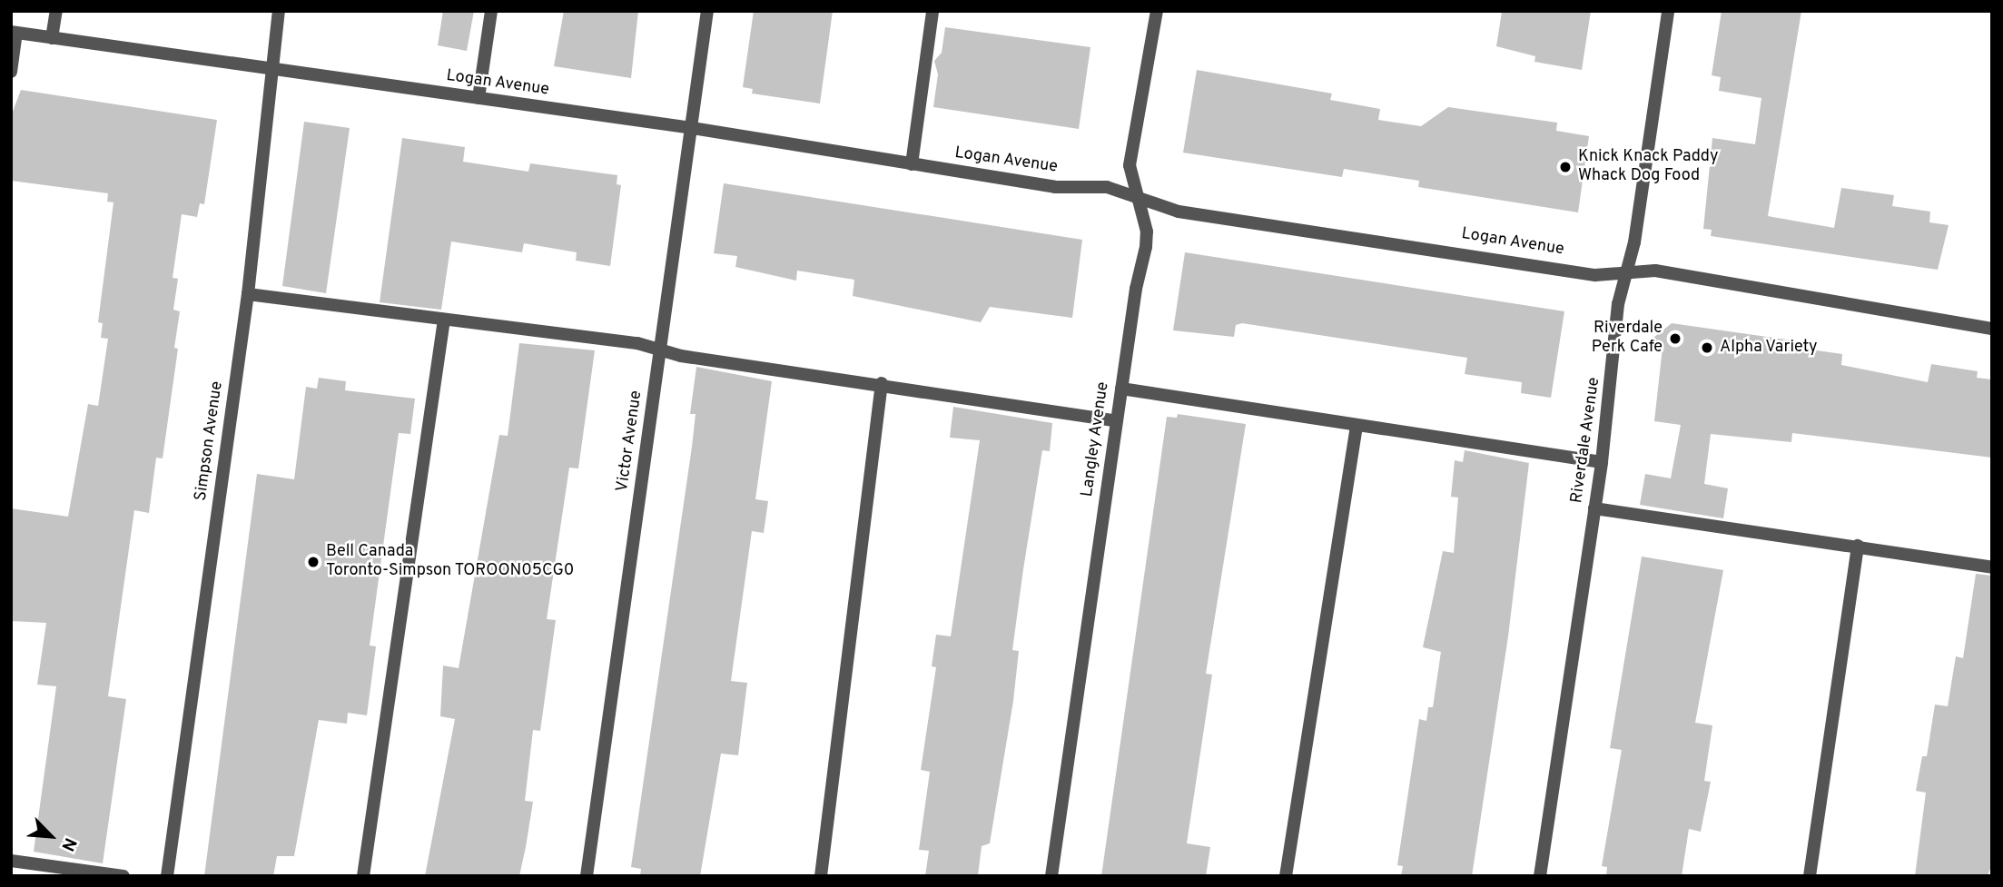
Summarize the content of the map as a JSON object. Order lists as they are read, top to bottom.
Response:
{
  "streets": {
    "street": [
      "Logan Avenue",
      "Langley Avenue",
      "Riverdale Avenue",
      "Simpson Avenue",
      "Victor Avenue"
    ]
  },
  "crossings": [
    ["Logan Avenue", "Langley Avenue"],
    ["Logan Avenue", "Riverdale Avenue"],
    ["Logan Avenue", "Simpson Avenue"],
    ["Logan Avenue", "Victor Avenue"]
  ],
  "places": [
    "Knick Knack Paddy Whack Dog Food",
    "Riverdale Perk Cafe",
    "Alpha Variety",
    "Bell Canada Toronto-Simpson TOROON05CG0"
  ],
  "north": "bottom right"
}
